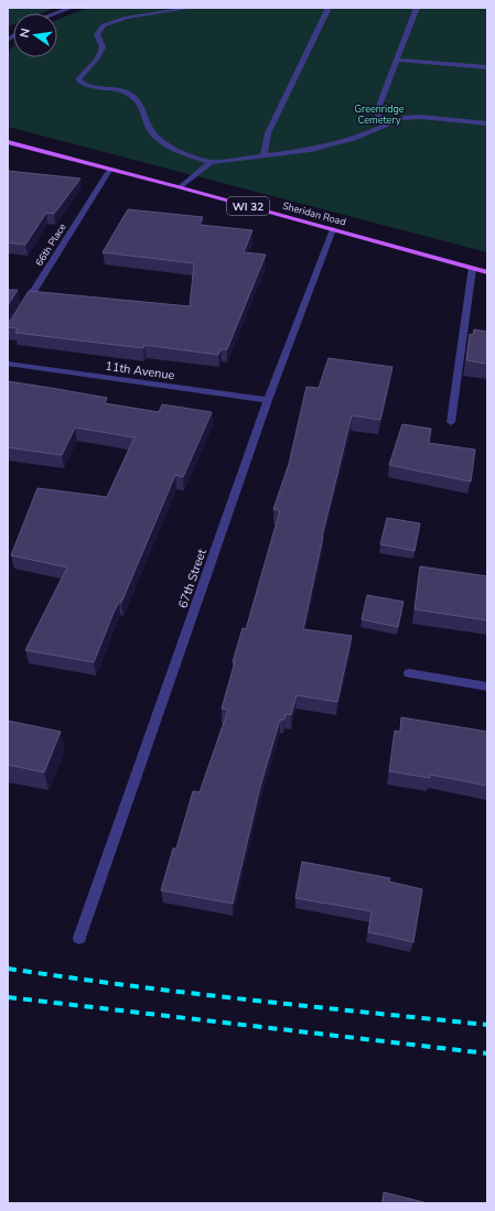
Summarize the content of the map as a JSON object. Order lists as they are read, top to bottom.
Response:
{
  "streets": {
    "main road": ["WI 32", "Sheridan Road"],
    "street": ["66th Place", "11th Avenue", "67th Street"]
  },
  "crossings": [
    ["Sheridan Road", "66th Place"],
    ["Sheridan Road", "67th Street"],
    ["11th Avenue", "67th Street"]
  ],
  "parks": ["Greenridge Cemetery"],
  "north": "left"
}
